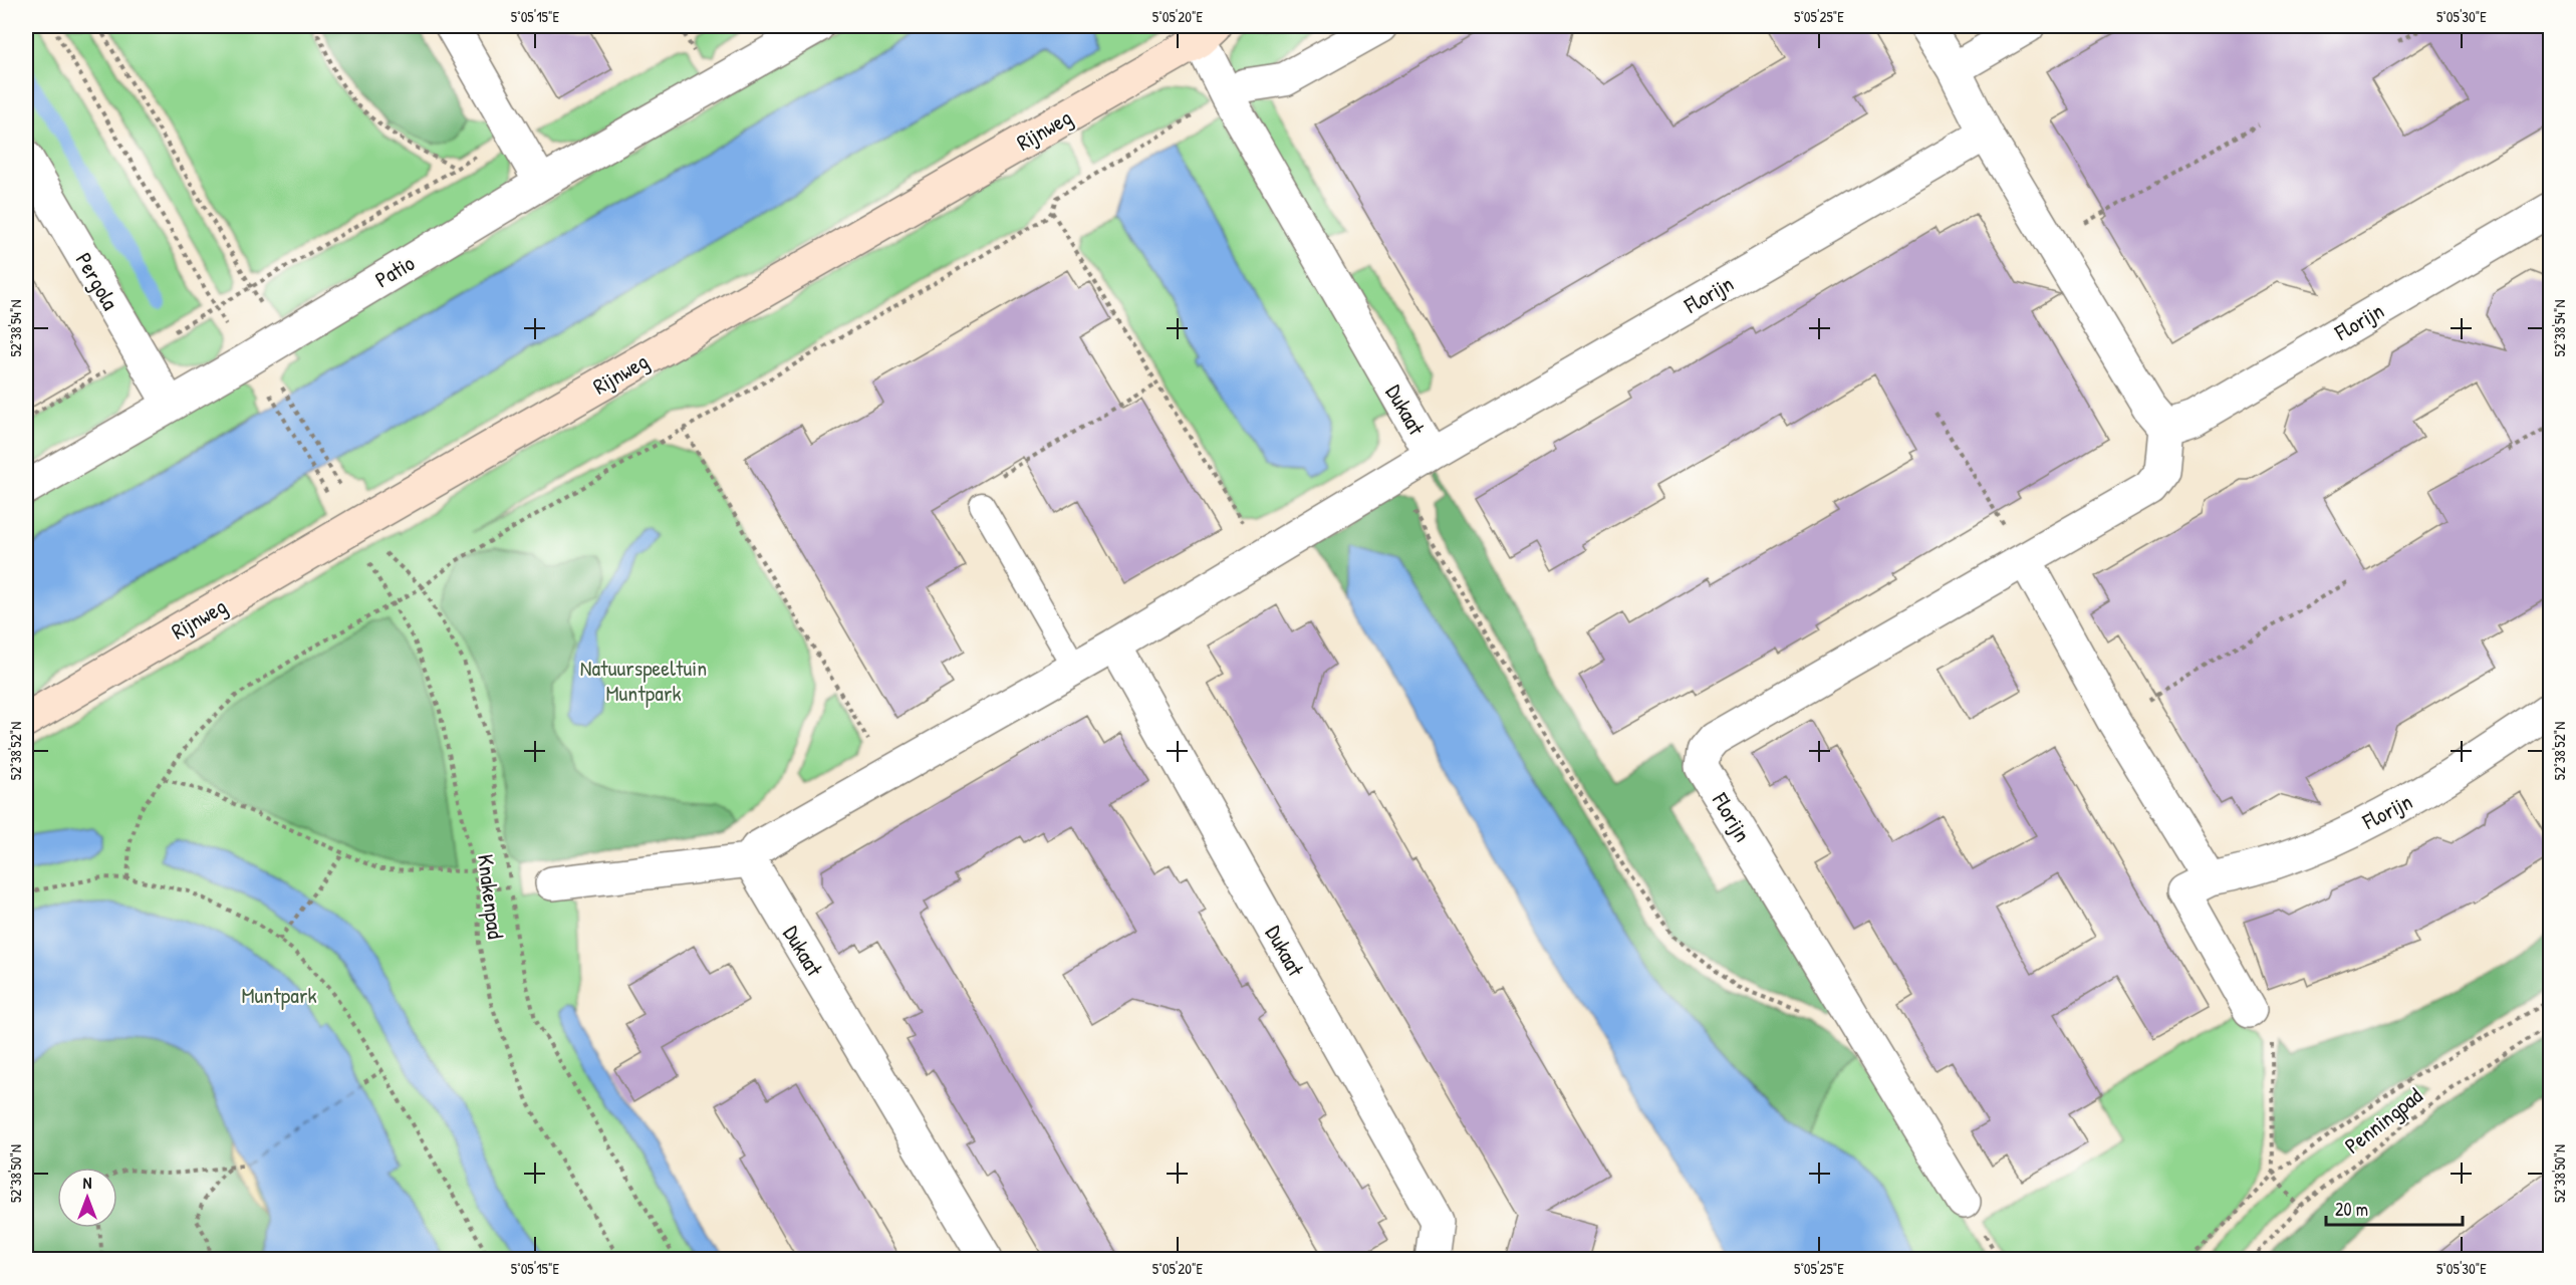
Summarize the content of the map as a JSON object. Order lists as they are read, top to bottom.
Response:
{
  "streets": {
    "street": [
      "Rijnweg",
      "Patio",
      "Pergola",
      "Florijn",
      "Dukaat"
    ],
    "path": ["Knakenpad", "Penningpad"]
  },
  "crossings": [
    ["Rijnweg", "Dukaat"],
    ["Rijnweg", "Knakenpad"],
    ["Florijn", "Dukaat"]
  ],
  "parks": ["Natuurspeeltuin Muntpark", "Muntpark"],
  "scale_bar": "20 m",
  "north": "top",
  "coordinates": [
    "5°05'15\"E",
    "5°05'20\"E",
    "5°05'25\"E",
    "5°05'30\"E",
    "52°38'54\"N",
    "52°38'52\"N",
    "52°38'50\"N"
  ]
}
